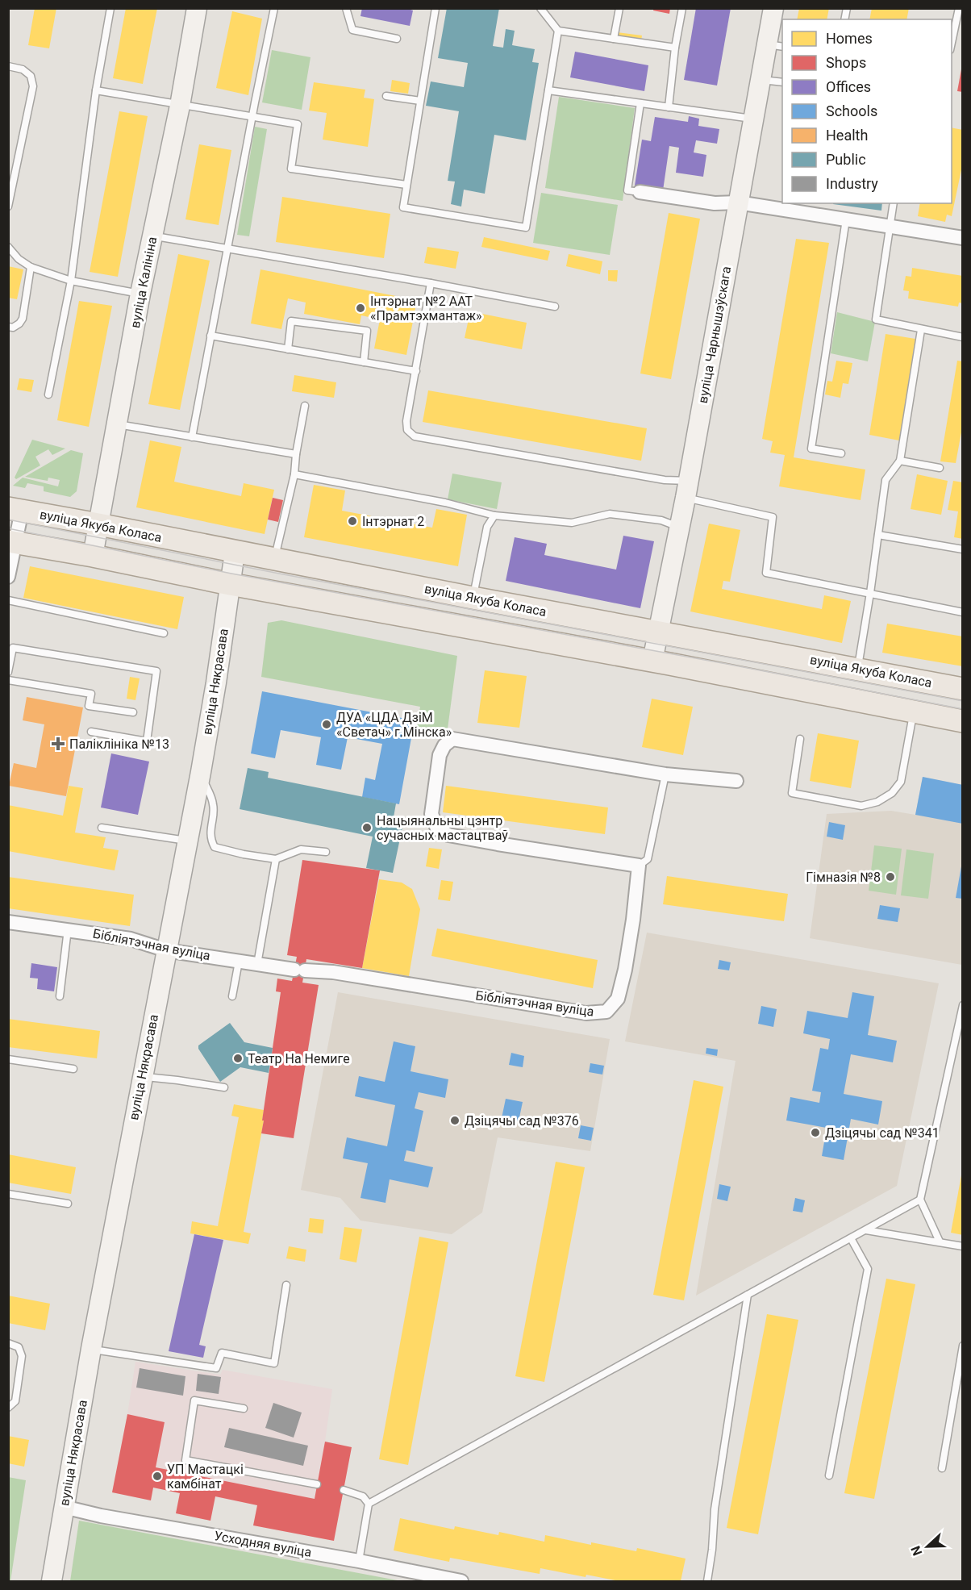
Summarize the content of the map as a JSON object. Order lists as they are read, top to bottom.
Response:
{
  "streets": {
    "main road": [
      "вуліца Калініна",
      "вуліца Чарнышэўскага",
      "вуліца Якуба Коласа",
      "вуліца Някрасава"
    ],
    "street": ["Бібліятэчная вуліца", "Усходняя вуліца"]
  },
  "crossings": [
    ["вуліца Калініна", "вуліца Якуба Коласа"],
    ["вуліца Чарнышэўскага", "вуліца Якуба Коласа"],
    ["вуліца Якуба Коласа", "вуліца Някрасава"],
    ["вуліца Някрасава", "Бібліятэчная вуліца"],
    ["вуліца Някрасава", "Усходняя вуліца"]
  ],
  "places": {
    "other": [
      "Інтэрнат №2 ААТ «Прамтэхмантаж»",
      "Інтэрнат 2",
      "ДУА «ЦДА ДзіМ «Светач» г.Мінска»",
      "Нацыянальны цэнтр сучасных мастацтваў",
      "Гімназія №8",
      "Театр На Немиге",
      "Дзіцячы сад №376",
      "Дзіцячы сад №341",
      "УП Мастацкі камбінат"
    ],
    "health": ["Паліклініка №13"]
  },
  "legend": [
    "Homes",
    "Shops",
    "Offices",
    "Schools",
    "Health",
    "Public",
    "Industry"
  ],
  "north": "left"
}
